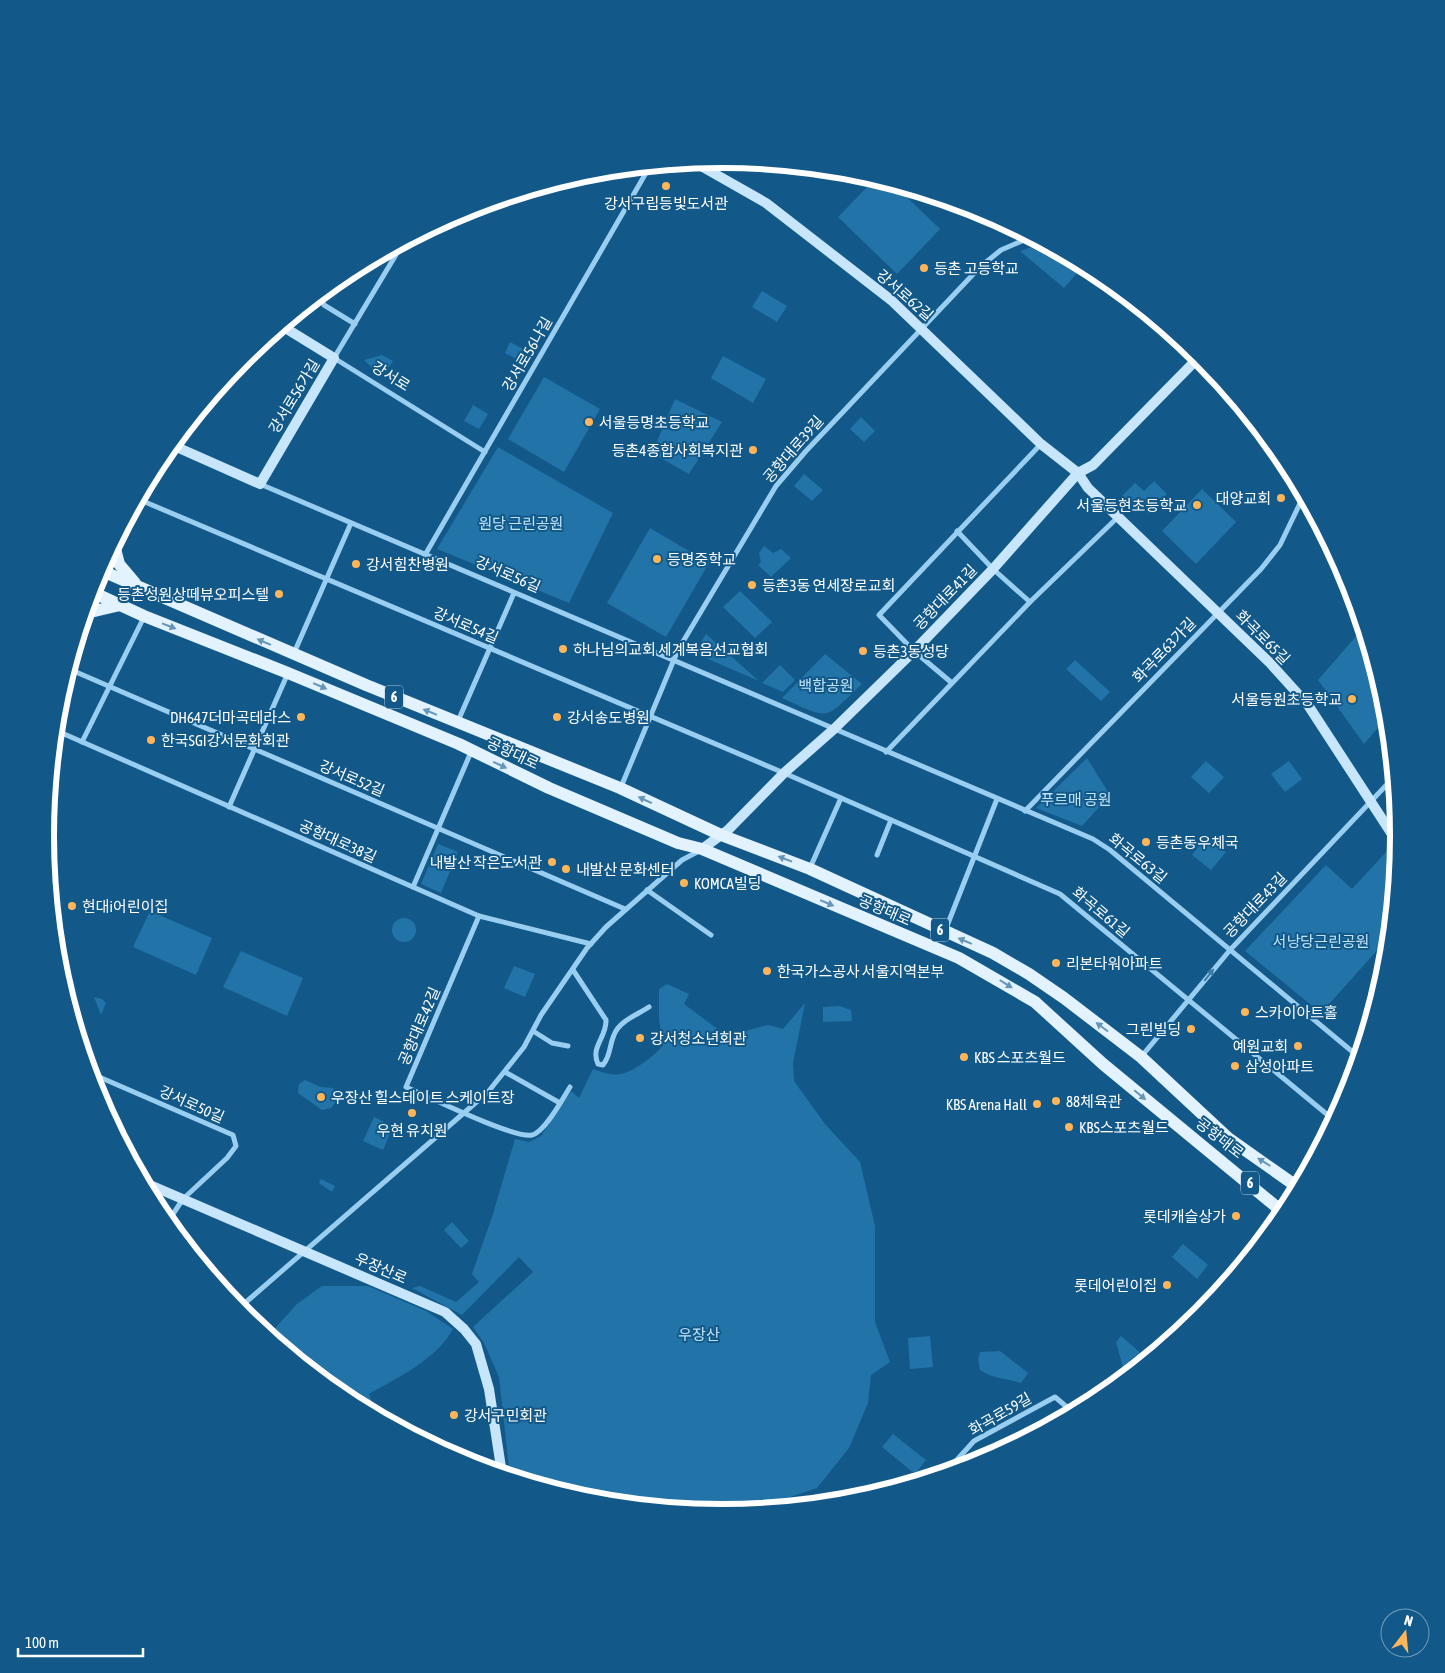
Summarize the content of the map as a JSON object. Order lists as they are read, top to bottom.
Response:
{
  "streets": {
    "main road": ["6", "공항대로"],
    "street": [
      "강서로62길",
      "강서로56나길",
      "강서로",
      "강서로56가길",
      "공항대로39길",
      "강서로56길",
      "공항대로41길",
      "강서로54길",
      "화곡로65길",
      "화곡로63가길",
      "강서로52길",
      "공항대로38길",
      "화곡로63길",
      "공항대로43길",
      "화곡로61길",
      "공항대로42길",
      "강서로50길",
      "우장산로",
      "화곡로59길"
    ]
  },
  "crossings": [
    ["강서로62길", "공항대로39길"],
    ["강서로62길", "공항대로41길"],
    ["강서로62길", "화곡로65길"],
    ["강서로56나길", "강서로"],
    ["강서로56나길", "강서로56길"],
    ["강서로", "강서로56가길"],
    ["강서로56가길", "강서로56길"],
    ["공항대로39길", "강서로56길"],
    ["공항대로39길", "강서로54길"],
    ["공항대로39길", "공항대로"],
    ["강서로56길", "공항대로41길"],
    ["강서로56길", "화곡로63길"],
    ["공항대로41길", "강서로54길"],
    ["공항대로41길", "화곡로65길"],
    ["공항대로41길", "공항대로"],
    ["공항대로41길", "화곡로63길"],
    ["공항대로41길", "화곡로61길"],
    ["강서로54길", "화곡로61길"],
    ["화곡로65길", "화곡로63가길"],
    ["화곡로65길", "공항대로43길"],
    ["화곡로63가길", "화곡로63길"],
    ["공항대로", "강서로52길"],
    ["공항대로", "공항대로38길"],
    ["공항대로", "공항대로43길"],
    ["공항대로38길", "공항대로42길"],
    ["화곡로63길", "공항대로43길"],
    ["공항대로43길", "화곡로61길"],
    ["강서로50길", "우장산로"]
  ],
  "parks": [
    "원당 근린공원",
    "백합공원",
    "푸르매 공원",
    "서낭당근린공원",
    "우장산"
  ],
  "places": [
    "강서구립등빛도서관",
    "등촌 고등학교",
    "서울등명초등학교",
    "등촌4종합사회복지관",
    "대양교회",
    "서울등현초등학교",
    "등명중학교",
    "강서힘찬병원",
    "등촌3동 연세장로교회",
    "등촌성원상떼뷰오피스텔",
    "하나님의교회 세계복음선교협회",
    "등촌3동성당",
    "서울등원초등학교",
    "DH647더마곡테라스",
    "강서송도병원",
    "한국SGI강서문화회관",
    "등촌동우체국",
    "내발산 작은도서관",
    "내발산 문화센터",
    "KOMCA빌딩",
    "현대i어린이집",
    "리본타워아파트",
    "한국가스공사 서울지역본부",
    "스카이아트홀",
    "그린빌딩",
    "강서청소년회관",
    "예원교회",
    "KBS 스포츠월드",
    "삼성아파트",
    "우장산 힐스테이트 스케이트장",
    "88체육관",
    "KBS Arena Hall",
    "우현 유치원",
    "KBS스포츠월드",
    "롯데캐슬상가",
    "롯데어린이집",
    "강서구민회관"
  ],
  "scale_bar": "100 m",
  "north": "top"
}
